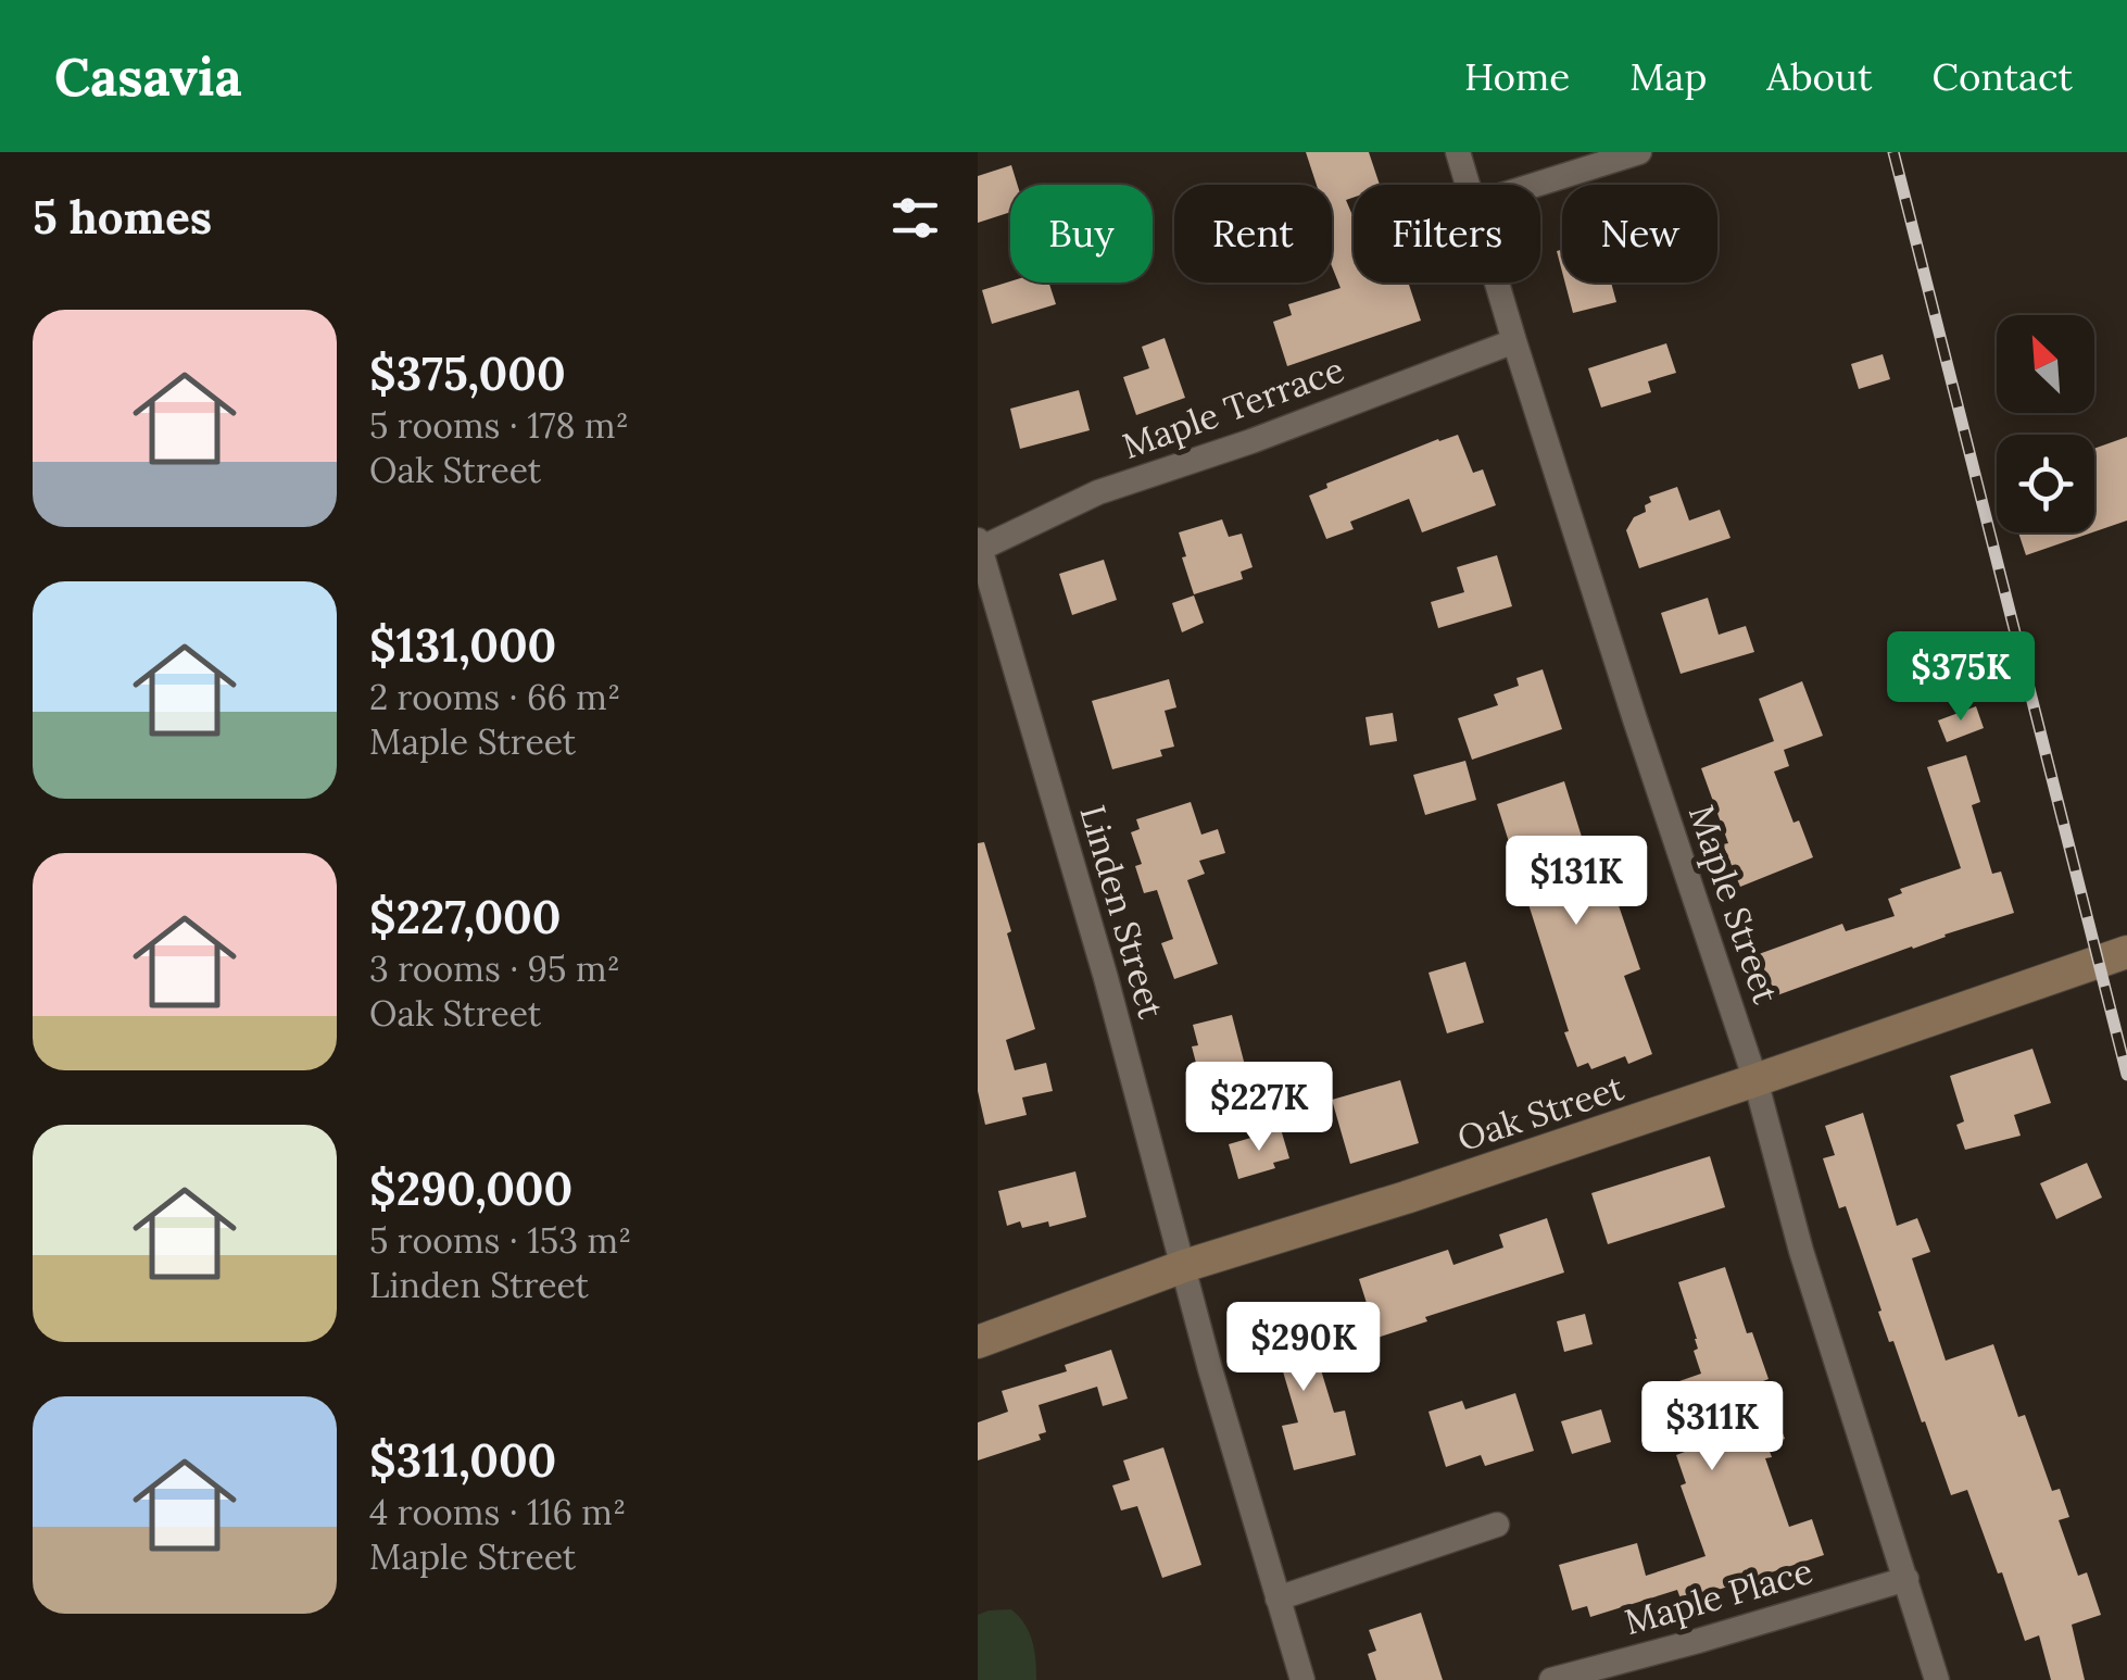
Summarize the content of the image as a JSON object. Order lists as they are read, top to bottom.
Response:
{
  "streets": {
    "street": [
      "Maple Terrace",
      "Maple Street",
      "Linden Street",
      "Oak Street",
      "Maple Place"
    ]
  },
  "crossings": [
    ["Maple Terrace", "Maple Street"],
    ["Maple Terrace", "Linden Street"],
    ["Maple Street", "Oak Street"],
    ["Maple Street", "Maple Place"],
    ["Linden Street", "Oak Street"]
  ],
  "north": "top left",
  "page": {
    "header": "Casavia",
    "nav": [
      "Home",
      "Map",
      "About",
      "Contact"
    ],
    "heading": "5 homes",
    "chip": [
      "Buy",
      "Rent",
      "Filters",
      "New"
    ],
    "list": [
      {
        "name": "$375,000",
        "note": "5 rooms · 178 m² · Oak Street"
      },
      {
        "name": "$131,000",
        "note": "2 rooms · 66 m² · Maple Street"
      },
      {
        "name": "$227,000",
        "note": "3 rooms · 95 m² · Oak Street"
      },
      {
        "name": "$290,000",
        "note": "5 rooms · 153 m² · Linden Street"
      },
      {
        "name": "$311,000",
        "note": "4 rooms · 116 m² · Maple Street"
      }
    ],
    "price": [
      "$375K",
      "$131K",
      "$227K",
      "$290K",
      "$311K"
    ]
  }
}
